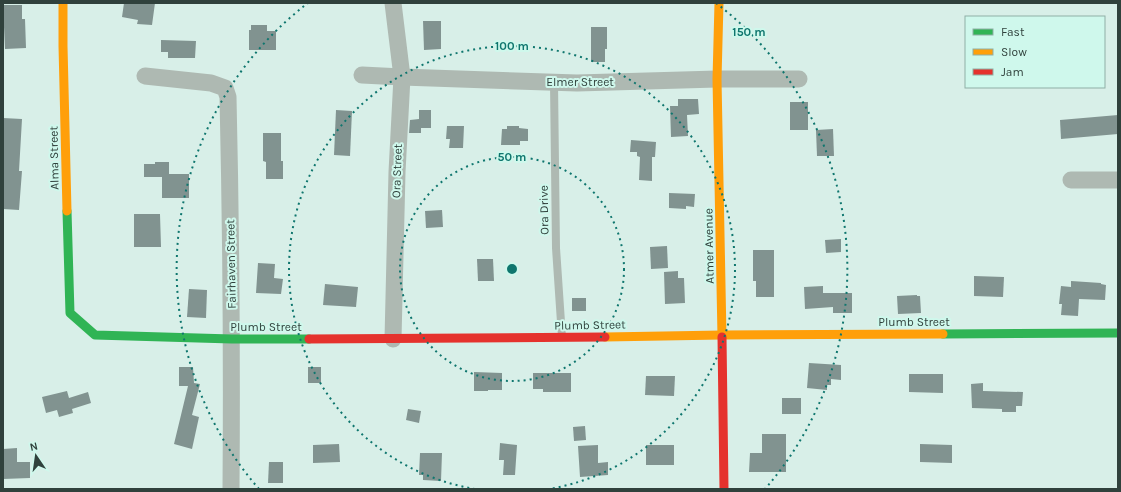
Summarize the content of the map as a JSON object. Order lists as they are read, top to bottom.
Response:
{
  "streets": {
    "street": [
      "Elmer Street",
      "Alma Street",
      "Ora Street",
      "Atmer Avenue",
      "Fairhaven Street",
      "Plumb Street"
    ],
    "lane": ["Ora Drive"]
  },
  "crossings": [
    ["Elmer Street", "Ora Street"],
    ["Elmer Street", "Ora Drive"],
    ["Elmer Street", "Atmer Avenue"],
    ["Alma Street", "Plumb Street"],
    ["Ora Street", "Plumb Street"],
    ["Ora Drive", "Plumb Street"],
    ["Atmer Avenue", "Plumb Street"],
    ["Fairhaven Street", "Plumb Street"]
  ],
  "legend": ["Fast", "Slow", "Jam"],
  "north": "top",
  "rings": ["150 m", "100 m", "50 m"]
}
